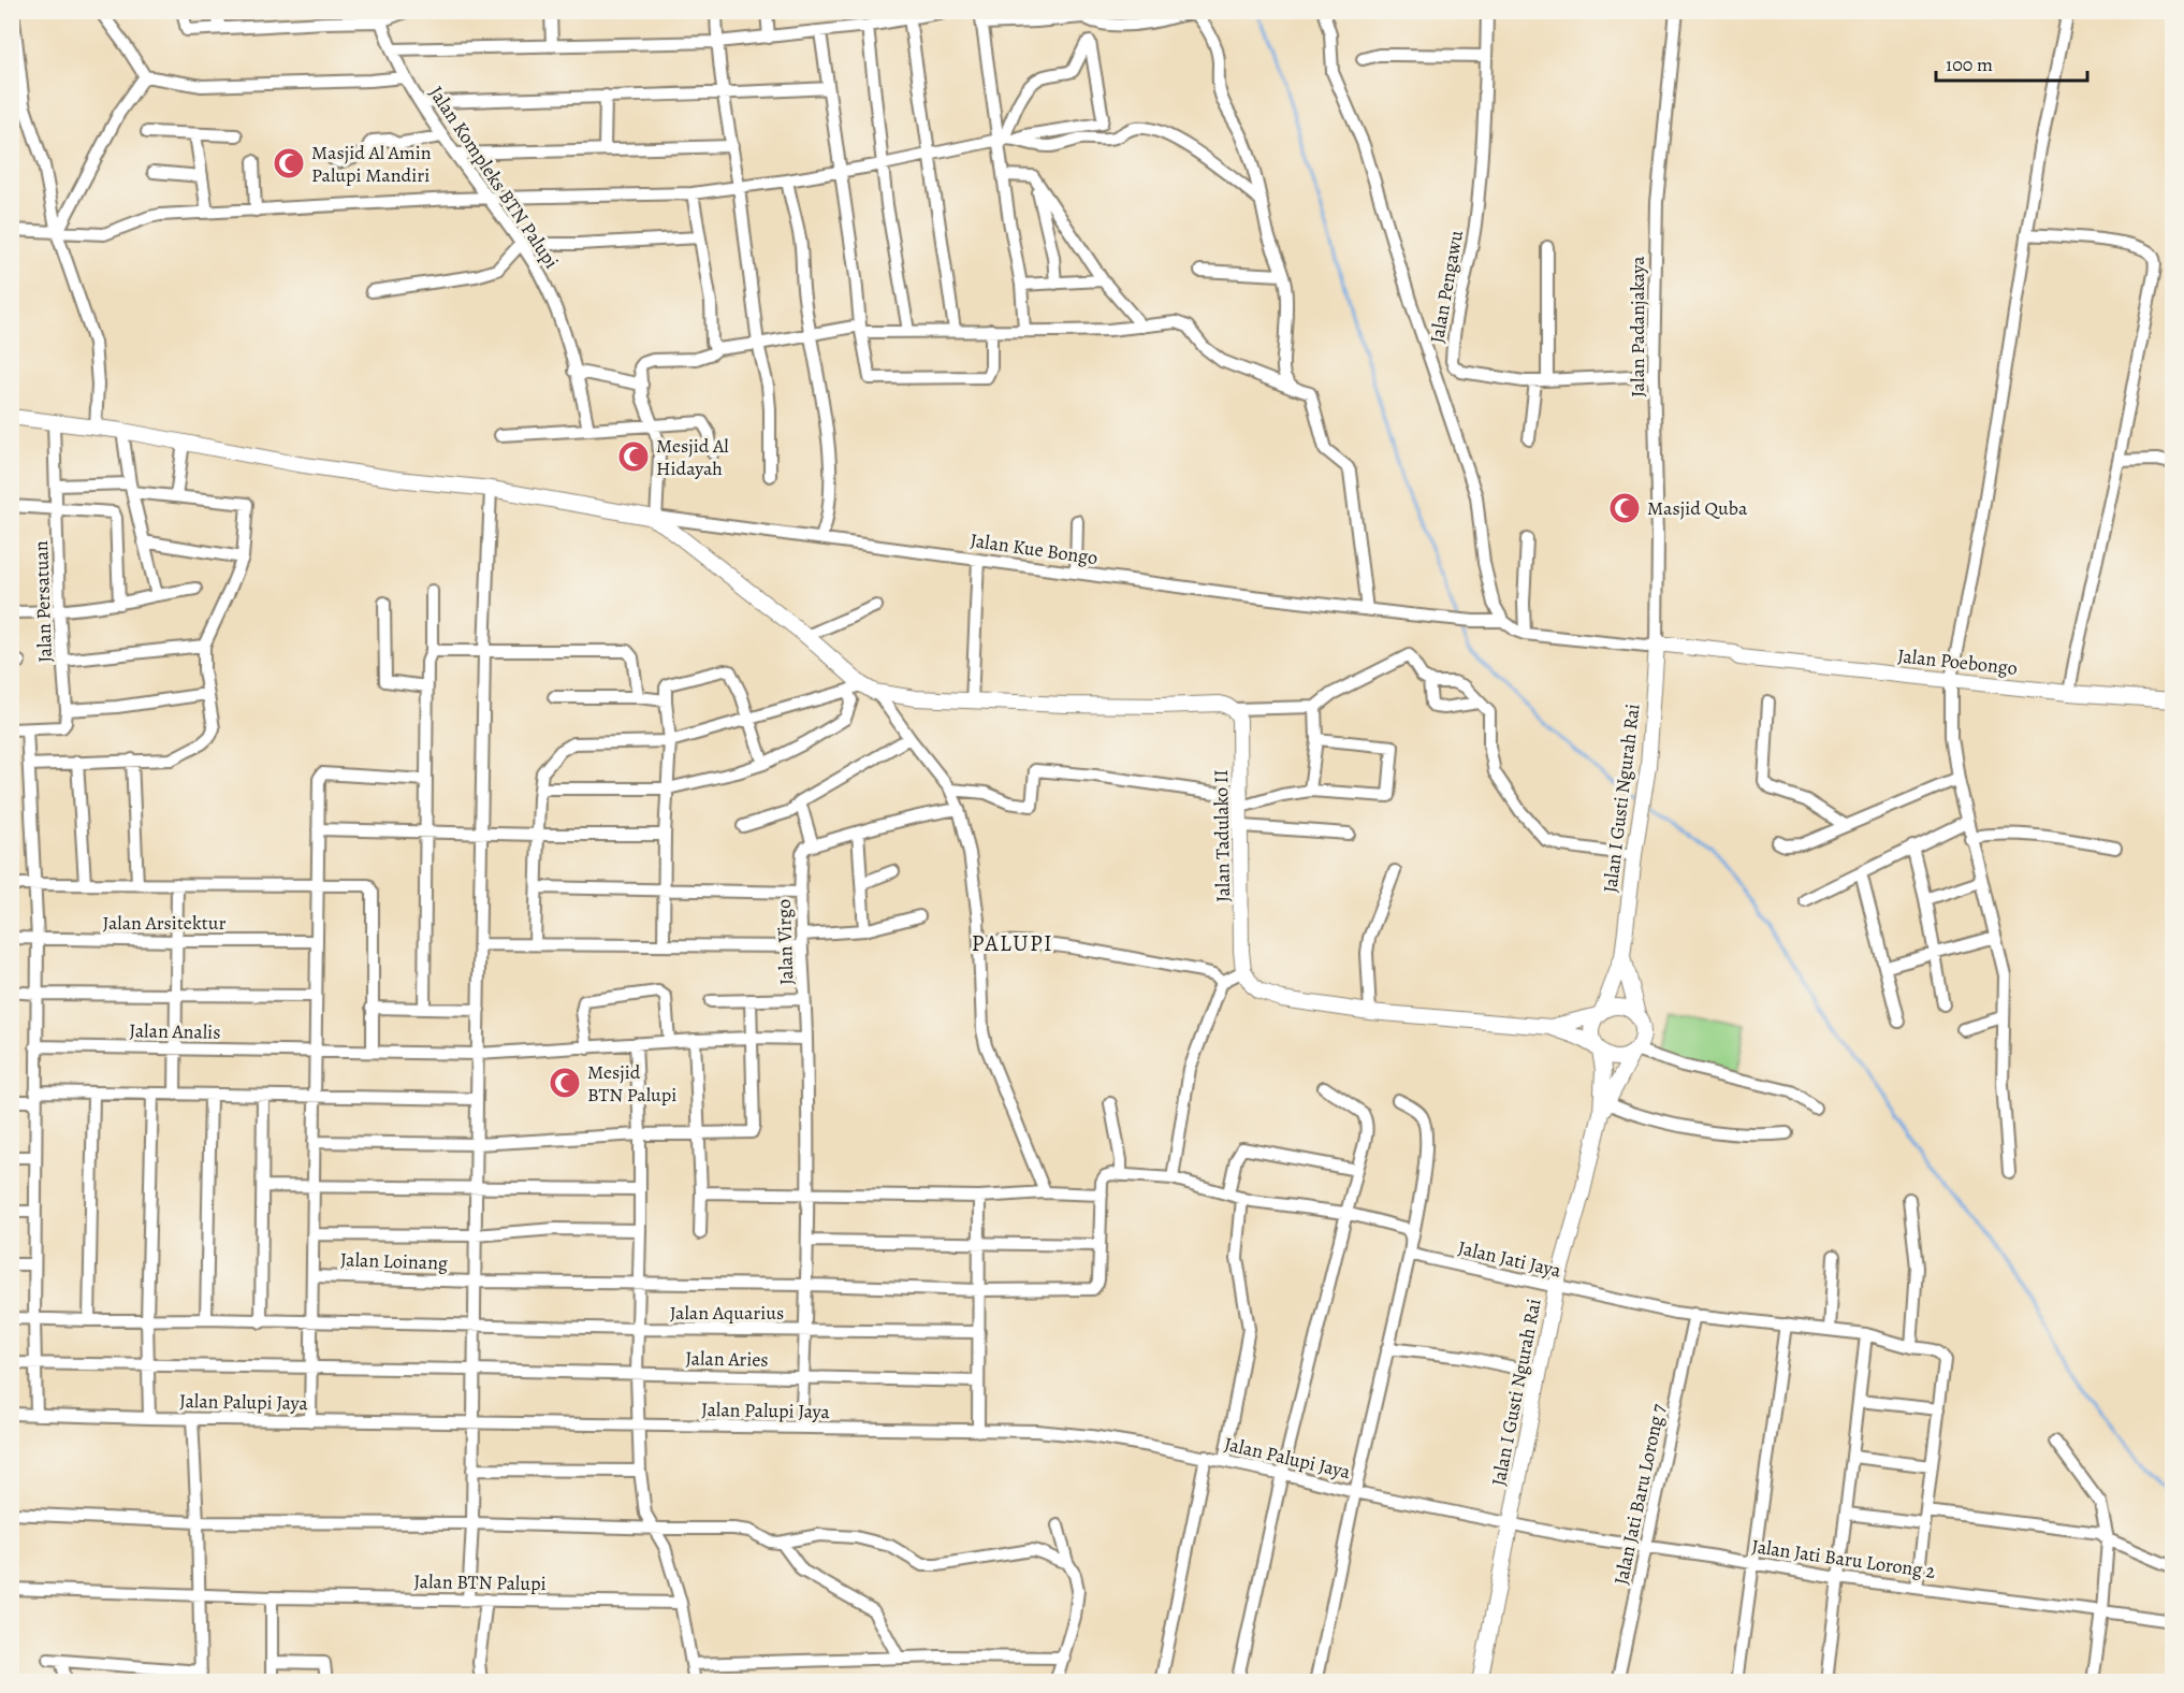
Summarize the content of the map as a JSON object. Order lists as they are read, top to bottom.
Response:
{
  "streets": {
    "main road": ["Jalan Poebongo", "Jalan I Gusti Ngurah Rai", "Jalan Tadulako II"],
    "street": [
      "Jalan Kompleks BTN Palupi",
      "Jalan Pengawu",
      "Jalan Padanjakaya",
      "Jalan Kue Bongo",
      "Jalan Persatuan",
      "Jalan Arsitektur",
      "Jalan Virgo",
      "Jalan Analis",
      "Jalan Jati Jaya",
      "Jalan Loinang",
      "Jalan Aquarius",
      "Jalan Aries",
      "Jalan Palupi Jaya",
      "Jalan Jati Baru Lorong 7",
      "Jalan Jati Baru Lorong 2",
      "Jalan BTN Palupi"
    ]
  },
  "crossings": [
    ["Jalan Pengawu", "Jalan Padanjakaya"],
    ["Jalan Padanjakaya", "Jalan Poebongo"],
    ["Jalan Padanjakaya", "Jalan I Gusti Ngurah Rai"],
    ["Jalan Poebongo", "Jalan I Gusti Ngurah Rai"],
    ["Jalan I Gusti Ngurah Rai", "Jalan Jati Jaya"],
    ["Jalan I Gusti Ngurah Rai", "Jalan Palupi Jaya"],
    ["Jalan I Gusti Ngurah Rai", "Jalan Jati Baru Lorong 2"],
    ["Jalan Virgo", "Jalan Aquarius"],
    ["Jalan Virgo", "Jalan Aries"],
    ["Jalan Virgo", "Jalan Palupi Jaya"],
    ["Jalan Jati Jaya", "Jalan Jati Baru Lorong 7"],
    ["Jalan Palupi Jaya", "Jalan Jati Baru Lorong 2"],
    ["Jalan Jati Baru Lorong 7", "Jalan Jati Baru Lorong 2"]
  ],
  "districts": ["PALUPI"],
  "places": {
    "mosque": [
      "Masjid Al Amin Palupi Mandiri",
      "Mesjid Al Hidayah",
      "Masjid Quba",
      "Mesjid BTN Palupi"
    ]
  },
  "scale_bar": "100 m"
}
